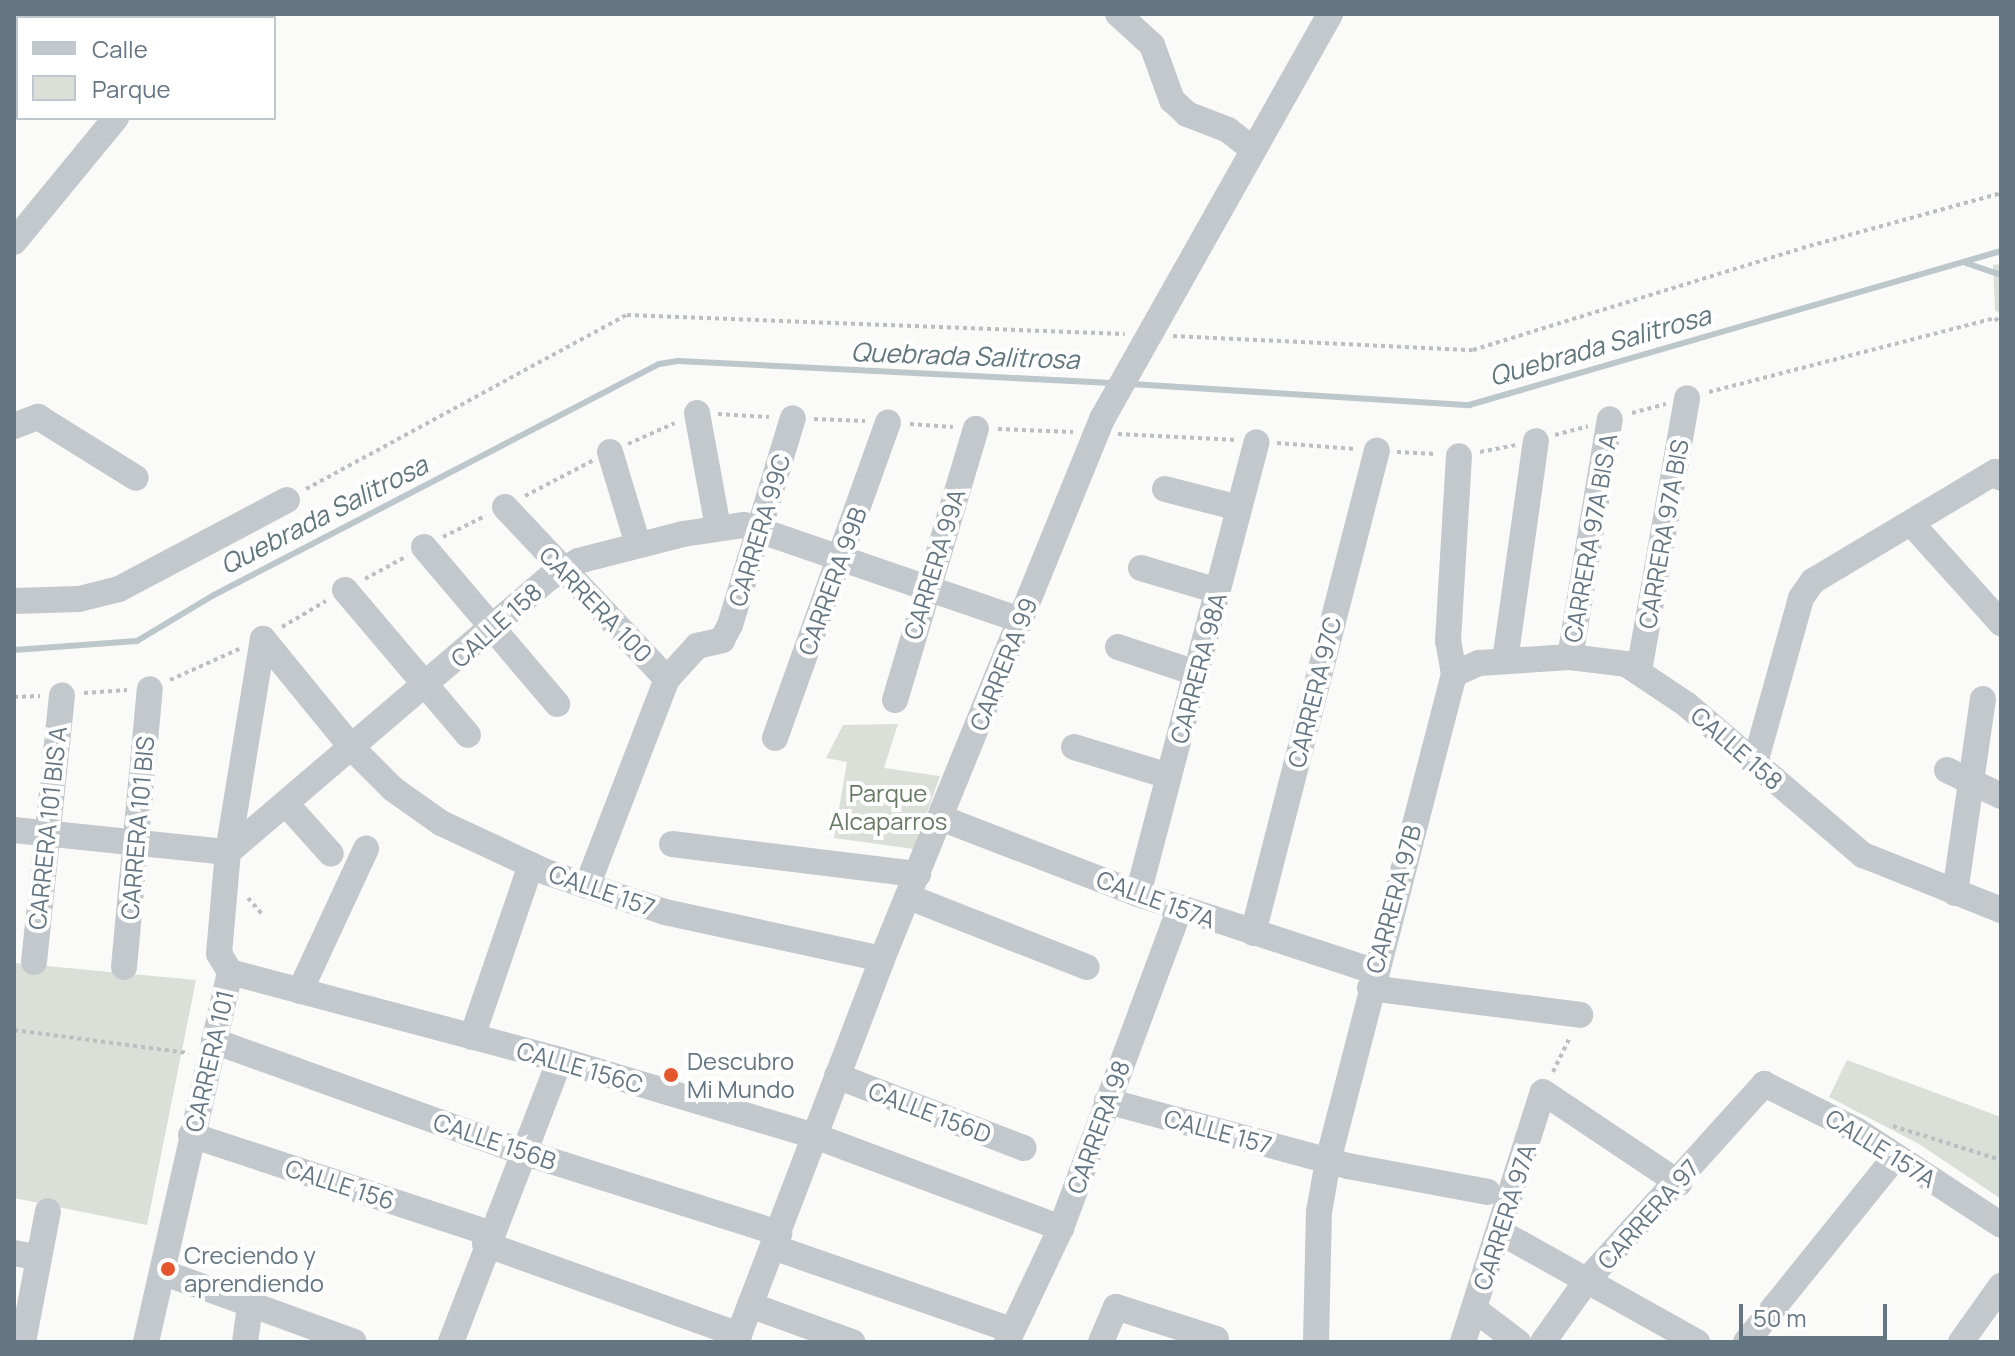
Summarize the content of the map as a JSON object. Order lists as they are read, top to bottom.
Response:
{
  "streets": {
    "street": [
      "CARRERA 99C",
      "CARRERA 97A BIS",
      "CARRERA 97A BIS A",
      "CARRERA 99A",
      "CARRERA 99B",
      "CARRERA 100",
      "CALLE 158",
      "CARRERA 99",
      "CARRERA 98A",
      "CARRERA 97C",
      "CARRERA 101 BIS A",
      "CARRERA 101 BIS",
      "CALLE 157",
      "CALLE 157A",
      "CARRERA 97B",
      "CARRERA 101",
      "CALLE 156C",
      "CALLE 156D",
      "CARRERA 98",
      "CALLE 156B",
      "CALLE 156",
      "CARRERA 97",
      "CARRERA 97A"
    ]
  },
  "crossings": [
    ["CARRERA 99C", "CARRERA 100"],
    ["CARRERA 99C", "CALLE 158"],
    ["CARRERA 97A BIS", "CALLE 158"],
    ["CARRERA 97A BIS A", "CALLE 158"],
    ["CARRERA 99A", "CALLE 158"],
    ["CARRERA 99B", "CALLE 158"],
    ["CARRERA 100", "CALLE 158"],
    ["CARRERA 100", "CALLE 157"],
    ["CALLE 158", "CARRERA 99"],
    ["CALLE 158", "CALLE 157"],
    ["CALLE 158", "CARRERA 97B"],
    ["CALLE 158", "CARRERA 101"],
    ["CARRERA 99", "CALLE 157"],
    ["CARRERA 99", "CALLE 157A"],
    ["CARRERA 99", "CALLE 156C"],
    ["CARRERA 99", "CALLE 156D"],
    ["CARRERA 99", "CALLE 156B"],
    ["CARRERA 99", "CALLE 156"],
    ["CARRERA 98A", "CALLE 157A"],
    ["CARRERA 97C", "CALLE 157A"],
    ["CALLE 157", "CARRERA 97B"],
    ["CALLE 157", "CARRERA 101"],
    ["CALLE 157", "CARRERA 98"],
    ["CALLE 157A", "CARRERA 97B"],
    ["CALLE 157A", "CARRERA 98"],
    ["CALLE 157A", "CARRERA 97"],
    ["CARRERA 101", "CALLE 156C"],
    ["CARRERA 101", "CALLE 156B"],
    ["CARRERA 101", "CALLE 156"],
    ["CALLE 156C", "CARRERA 98"],
    ["CARRERA 98", "CALLE 156B"]
  ],
  "water": ["Quebrada Salitrosa"],
  "parks": ["Parque Alcaparros"],
  "places": ["Descubro Mi Mundo", "Creciendo y aprendiendo"],
  "legend": ["Calle", "Parque"],
  "scale_bar": "50 m"
}
